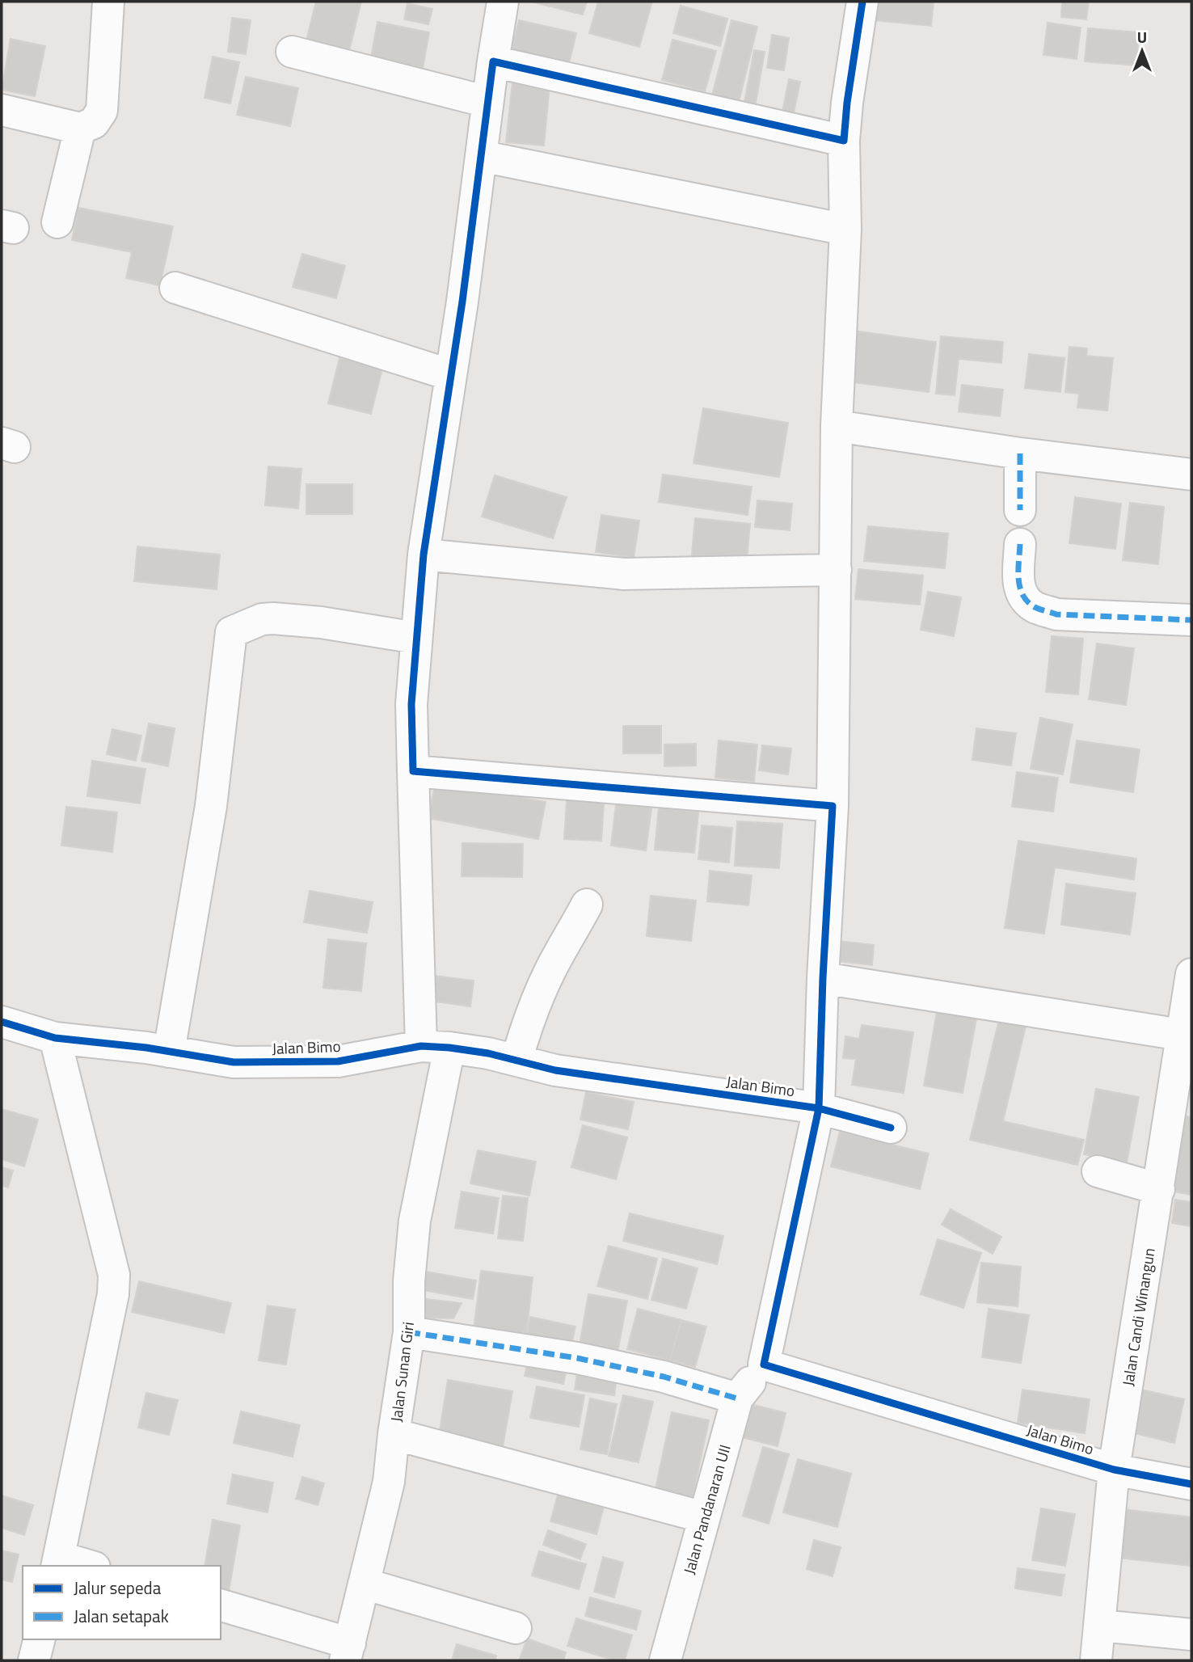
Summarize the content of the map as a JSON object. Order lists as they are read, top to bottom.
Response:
{
  "streets": {
    "street": [
      "Jalan Bimo",
      "Jalan Candi Winangun",
      "Jalan Sunan Giri",
      "Jalan Pandanaran UII"
    ]
  },
  "crossings": [
    ["Jalan Bimo", "Jalan Candi Winangun"],
    ["Jalan Bimo", "Jalan Sunan Giri"],
    ["Jalan Bimo", "Jalan Pandanaran UII"]
  ],
  "legend": ["Jalur sepeda", "Jalan setapak"],
  "north": "top"
}
